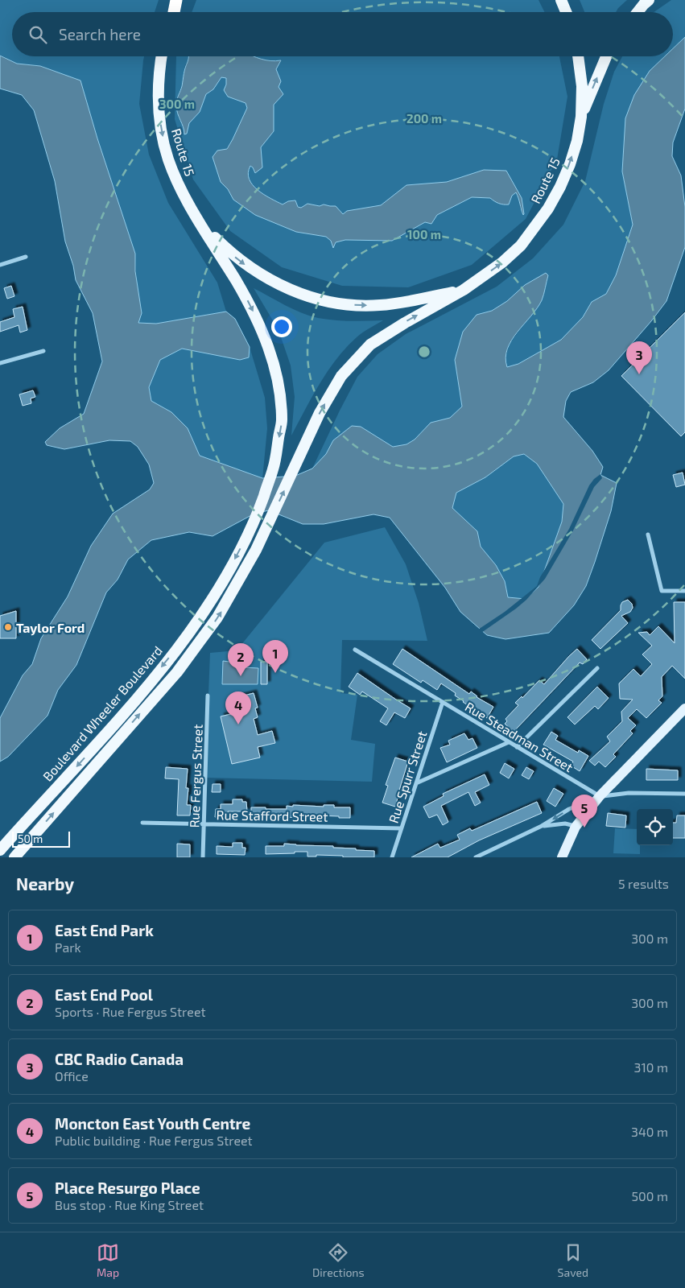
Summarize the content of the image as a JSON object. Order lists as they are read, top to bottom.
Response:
{
  "streets": {
    "highway": ["Route 15", "Boulevard Wheeler Boulevard"],
    "street": [
      "Rue Steadman Street",
      "Rue Fergus Street",
      "Rue Spurr Street",
      "Rue Stafford Street"
    ]
  },
  "crossings": [
    ["Route 15", "Boulevard Wheeler Boulevard"],
    ["Rue Steadman Street", "Rue Spurr Street"],
    ["Rue Fergus Street", "Rue Stafford Street"],
    ["Rue Spurr Street", "Rue Stafford Street"]
  ],
  "places": ["Taylor Ford"],
  "scale_bar": "50 m",
  "page": {
    "search": "Search here",
    "pins": [
      "3",
      "1",
      "2",
      "4",
      "5"
    ],
    "scale": "50 m",
    "heading": ["Nearby", "5 results"],
    "list": [
      {
        "mark": "1",
        "name": "East End Park",
        "note": "Park",
        "value": "300 m"
      },
      {
        "mark": "2",
        "name": "East End Pool",
        "note": "Sports · Rue Fergus Street",
        "value": "300 m"
      },
      {
        "mark": "3",
        "name": "CBC Radio Canada",
        "note": "Office",
        "value": "310 m"
      },
      {
        "mark": "4",
        "name": "Moncton East Youth Centre",
        "note": "Public building · Rue Fergus Street",
        "value": "340 m"
      },
      {
        "mark": "5",
        "name": "Place Resurgo Place",
        "note": "Bus stop · Rue King Street",
        "value": "500 m"
      }
    ],
    "nav": ["Map", "Directions", "Saved"]
  },
  "rings": ["300 m", "200 m", "100 m"]
}
